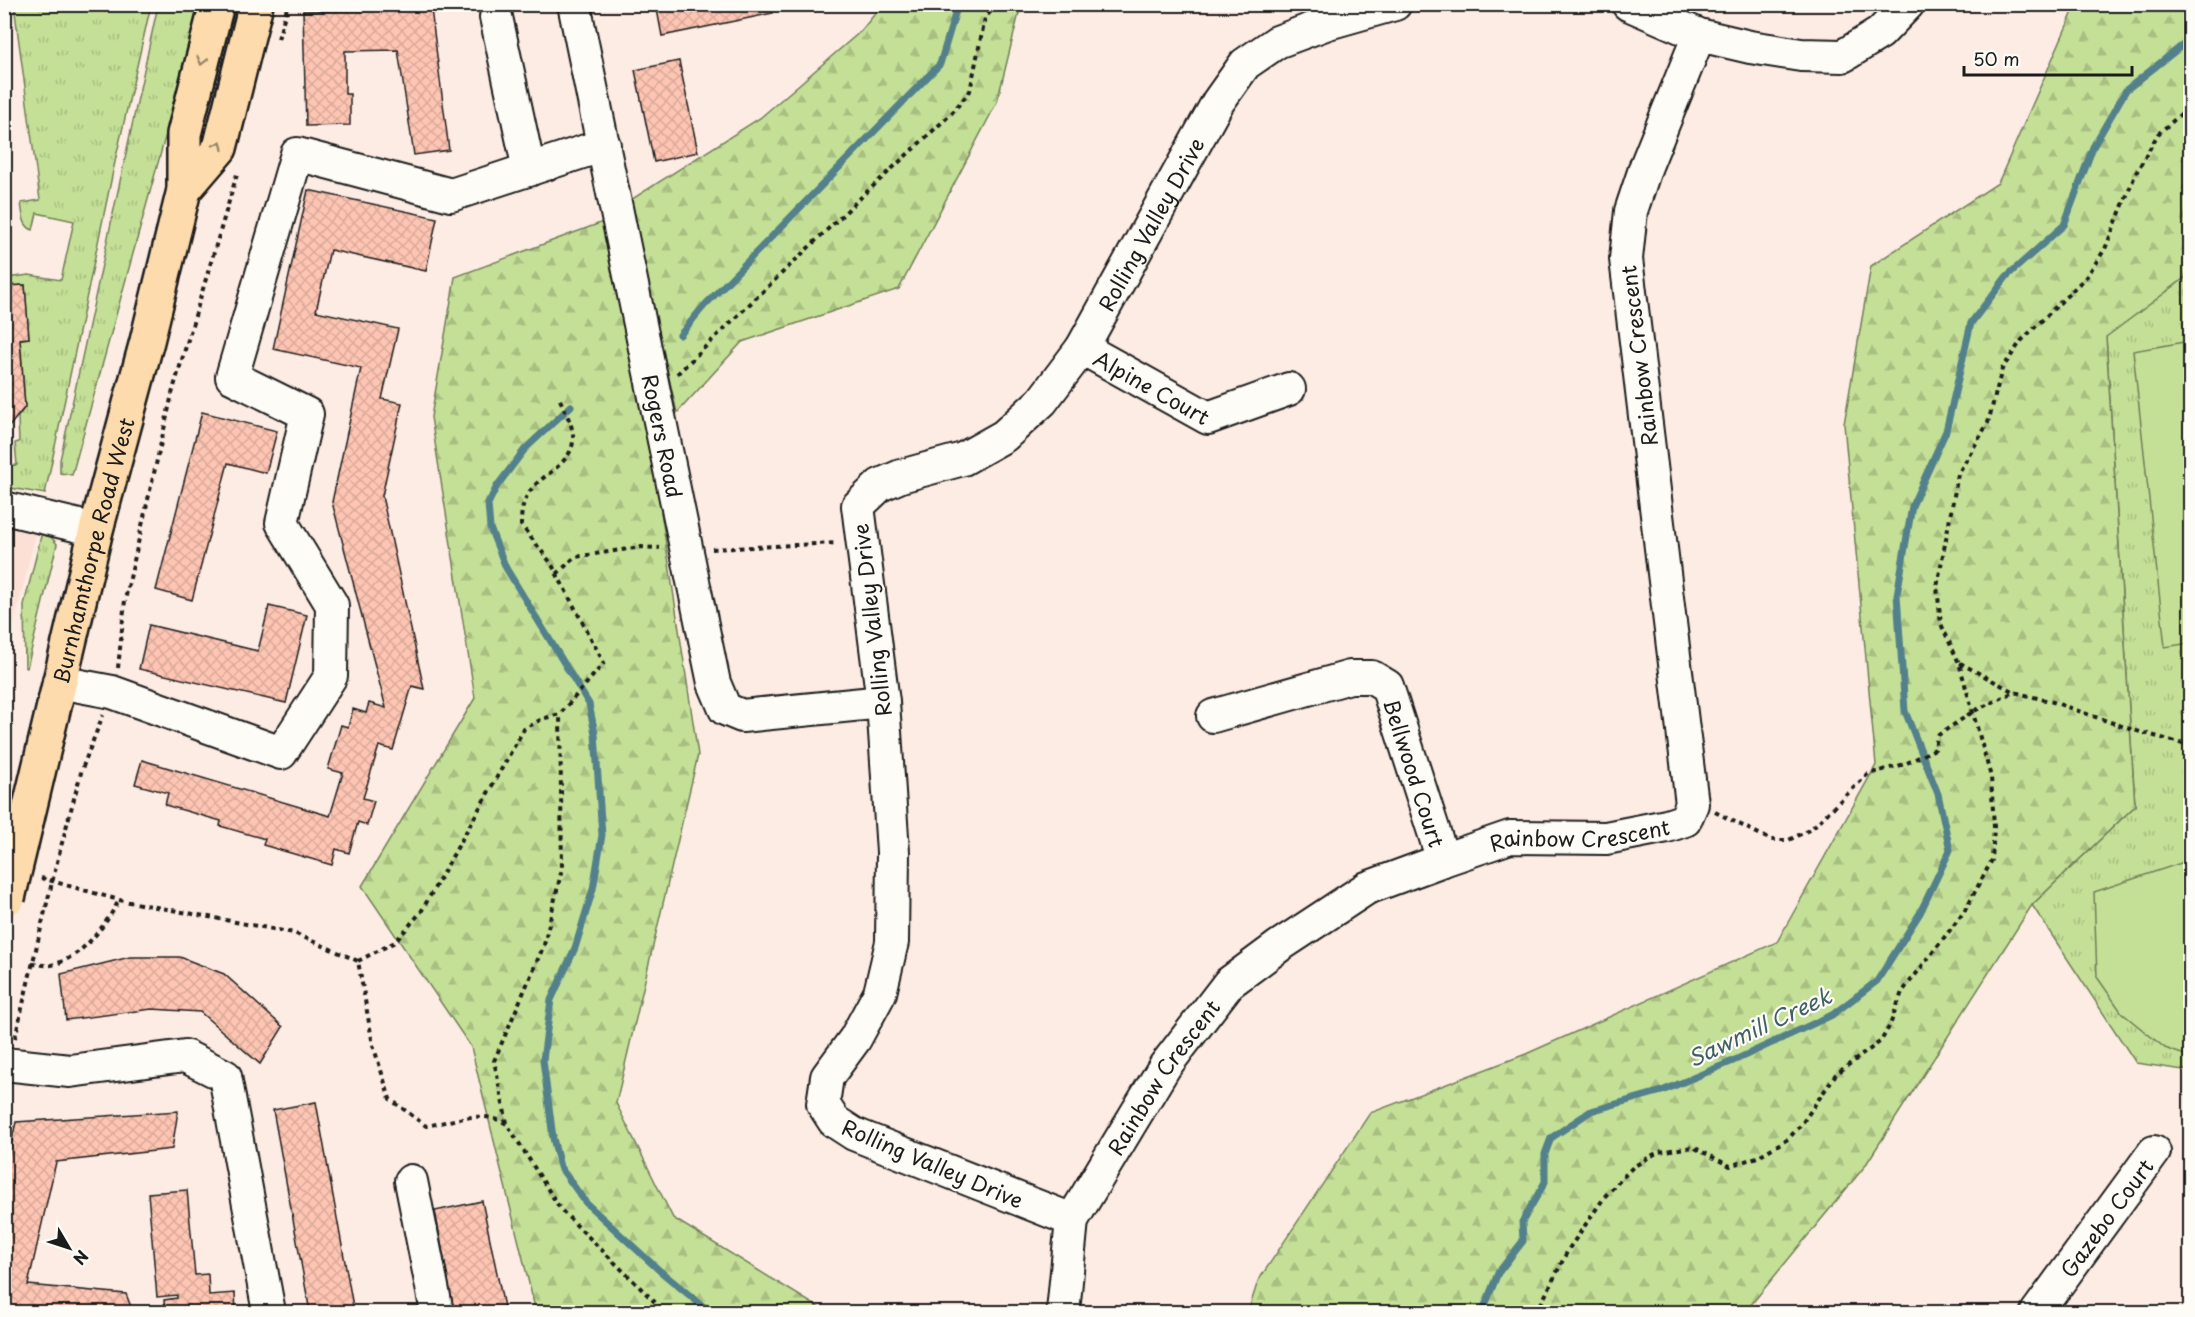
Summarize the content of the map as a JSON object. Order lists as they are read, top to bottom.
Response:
{
  "streets": {
    "main road": ["Burnhamthorpe Road West"],
    "street": [
      "Rolling Valley Drive",
      "Rainbow Crescent",
      "Alpine Court",
      "Rogers Road",
      "Bellwood Court",
      "Gazebo Court"
    ]
  },
  "crossings": [
    ["Rolling Valley Drive", "Rainbow Crescent"],
    ["Rolling Valley Drive", "Alpine Court"],
    ["Rolling Valley Drive", "Rogers Road"],
    ["Rainbow Crescent", "Bellwood Court"]
  ],
  "water": ["Sawmill Creek"],
  "scale_bar": "50 m",
  "north": "bottom right"
}
